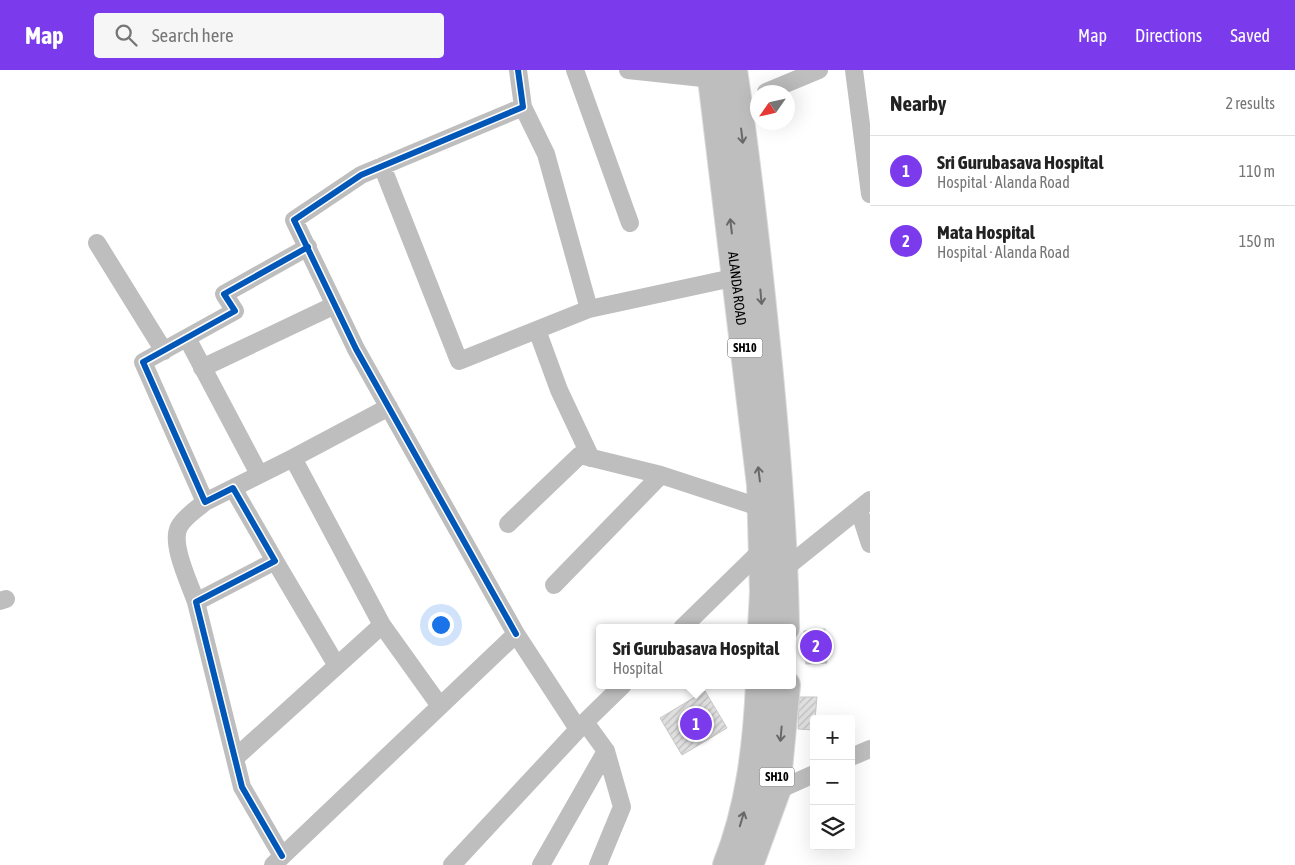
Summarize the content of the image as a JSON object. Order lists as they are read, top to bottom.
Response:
{
  "streets": {
    "main road": ["ALANDA ROAD", "SH10"]
  },
  "north": "bottom left",
  "page": {
    "header": "Map",
    "search": "Search here",
    "nav": ["Map", "Directions", "Saved"],
    "heading": ["Nearby", "2 results"],
    "list": [
      {
        "mark": "1",
        "name": "Sri Gurubasava Hospital",
        "note": "Hospital · Alanda Road",
        "value": "110 m"
      },
      {
        "mark": "2",
        "name": "Mata Hospital",
        "note": "Hospital · Alanda Road",
        "value": "150 m"
      }
    ],
    "popup": ["Sri Gurubasava Hospital", "Hospital"],
    "pins": ["2", "1"],
    "map_buttons": ["+", "−"]
  }
}
